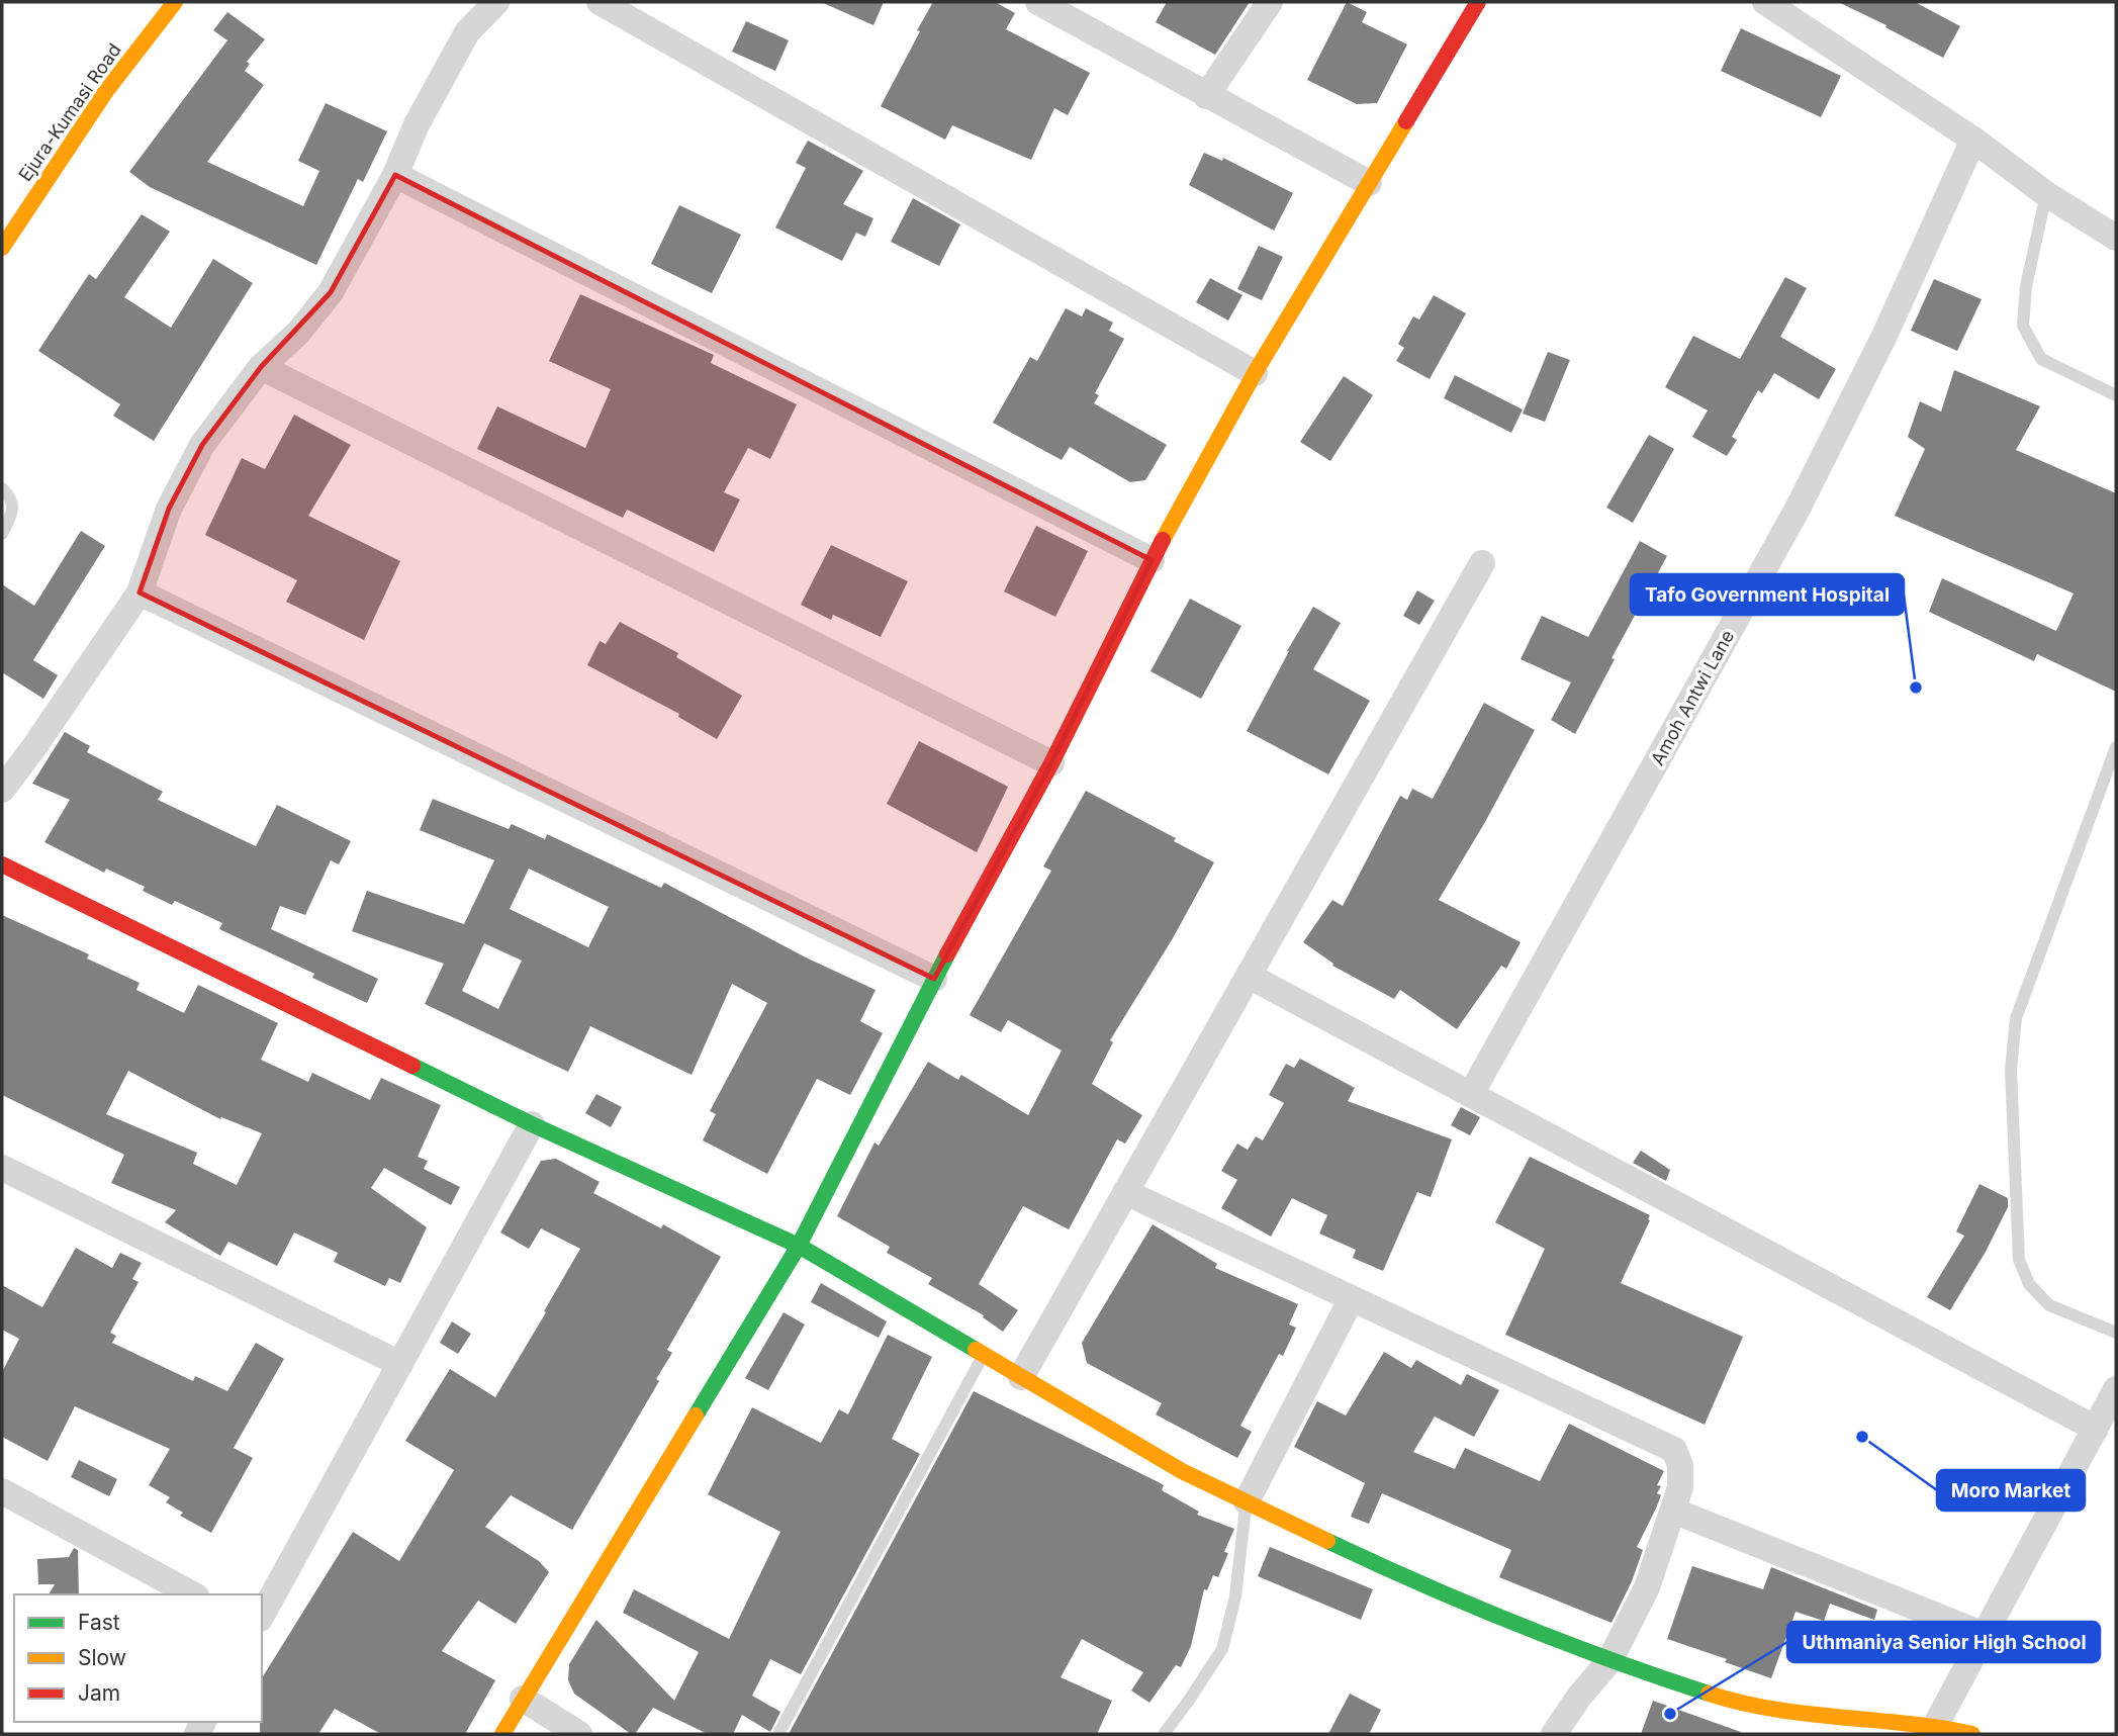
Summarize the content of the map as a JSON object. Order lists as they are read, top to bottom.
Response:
{
  "streets": {
    "street": ["Ejura-Kumasi Road", "Amoh Antwi Lane"]
  },
  "places": ["Tafo Government Hospital", "Moro Market", "Uthmaniya Senior High School"],
  "legend": ["Fast", "Slow", "Jam"]
}
